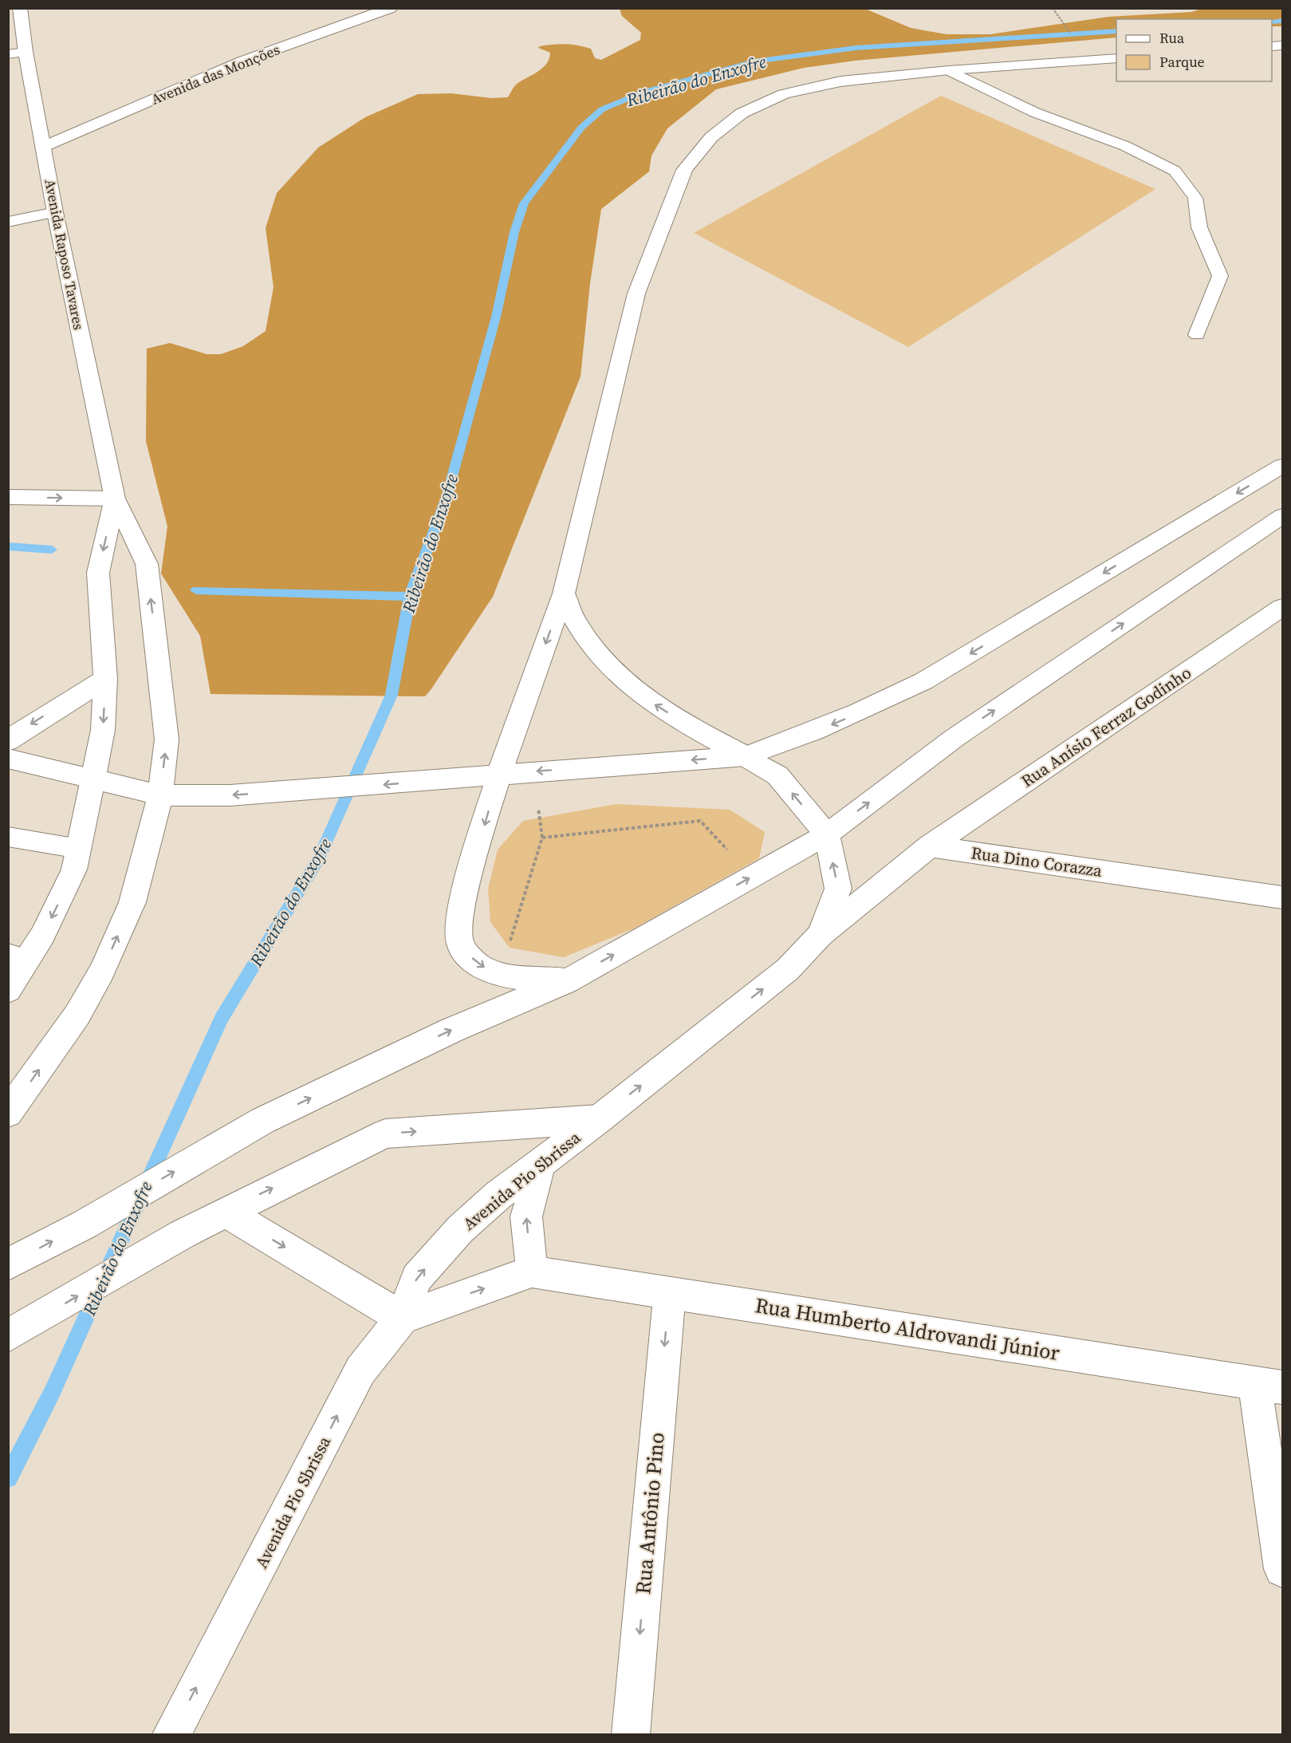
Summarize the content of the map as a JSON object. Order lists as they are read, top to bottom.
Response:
{
  "streets": {
    "main road": [
      "Avenida das Monções",
      "Avenida Raposo Tavares",
      "Rua Anísio Ferraz Godinho",
      "Rua Dino Corazza",
      "Avenida Pio Sbrissa",
      "Rua Humberto Aldrovandi Júnior",
      "Rua Antônio Pino"
    ]
  },
  "crossings": [
    ["Avenida das Monções", "Avenida Raposo Tavares"],
    ["Rua Anísio Ferraz Godinho", "Rua Dino Corazza"],
    ["Rua Humberto Aldrovandi Júnior", "Rua Antônio Pino"]
  ],
  "one_way": ["Rua Antônio Pino"],
  "water": ["Ribeirão do Enxofre"],
  "legend": ["Rua", "Parque"]
}
